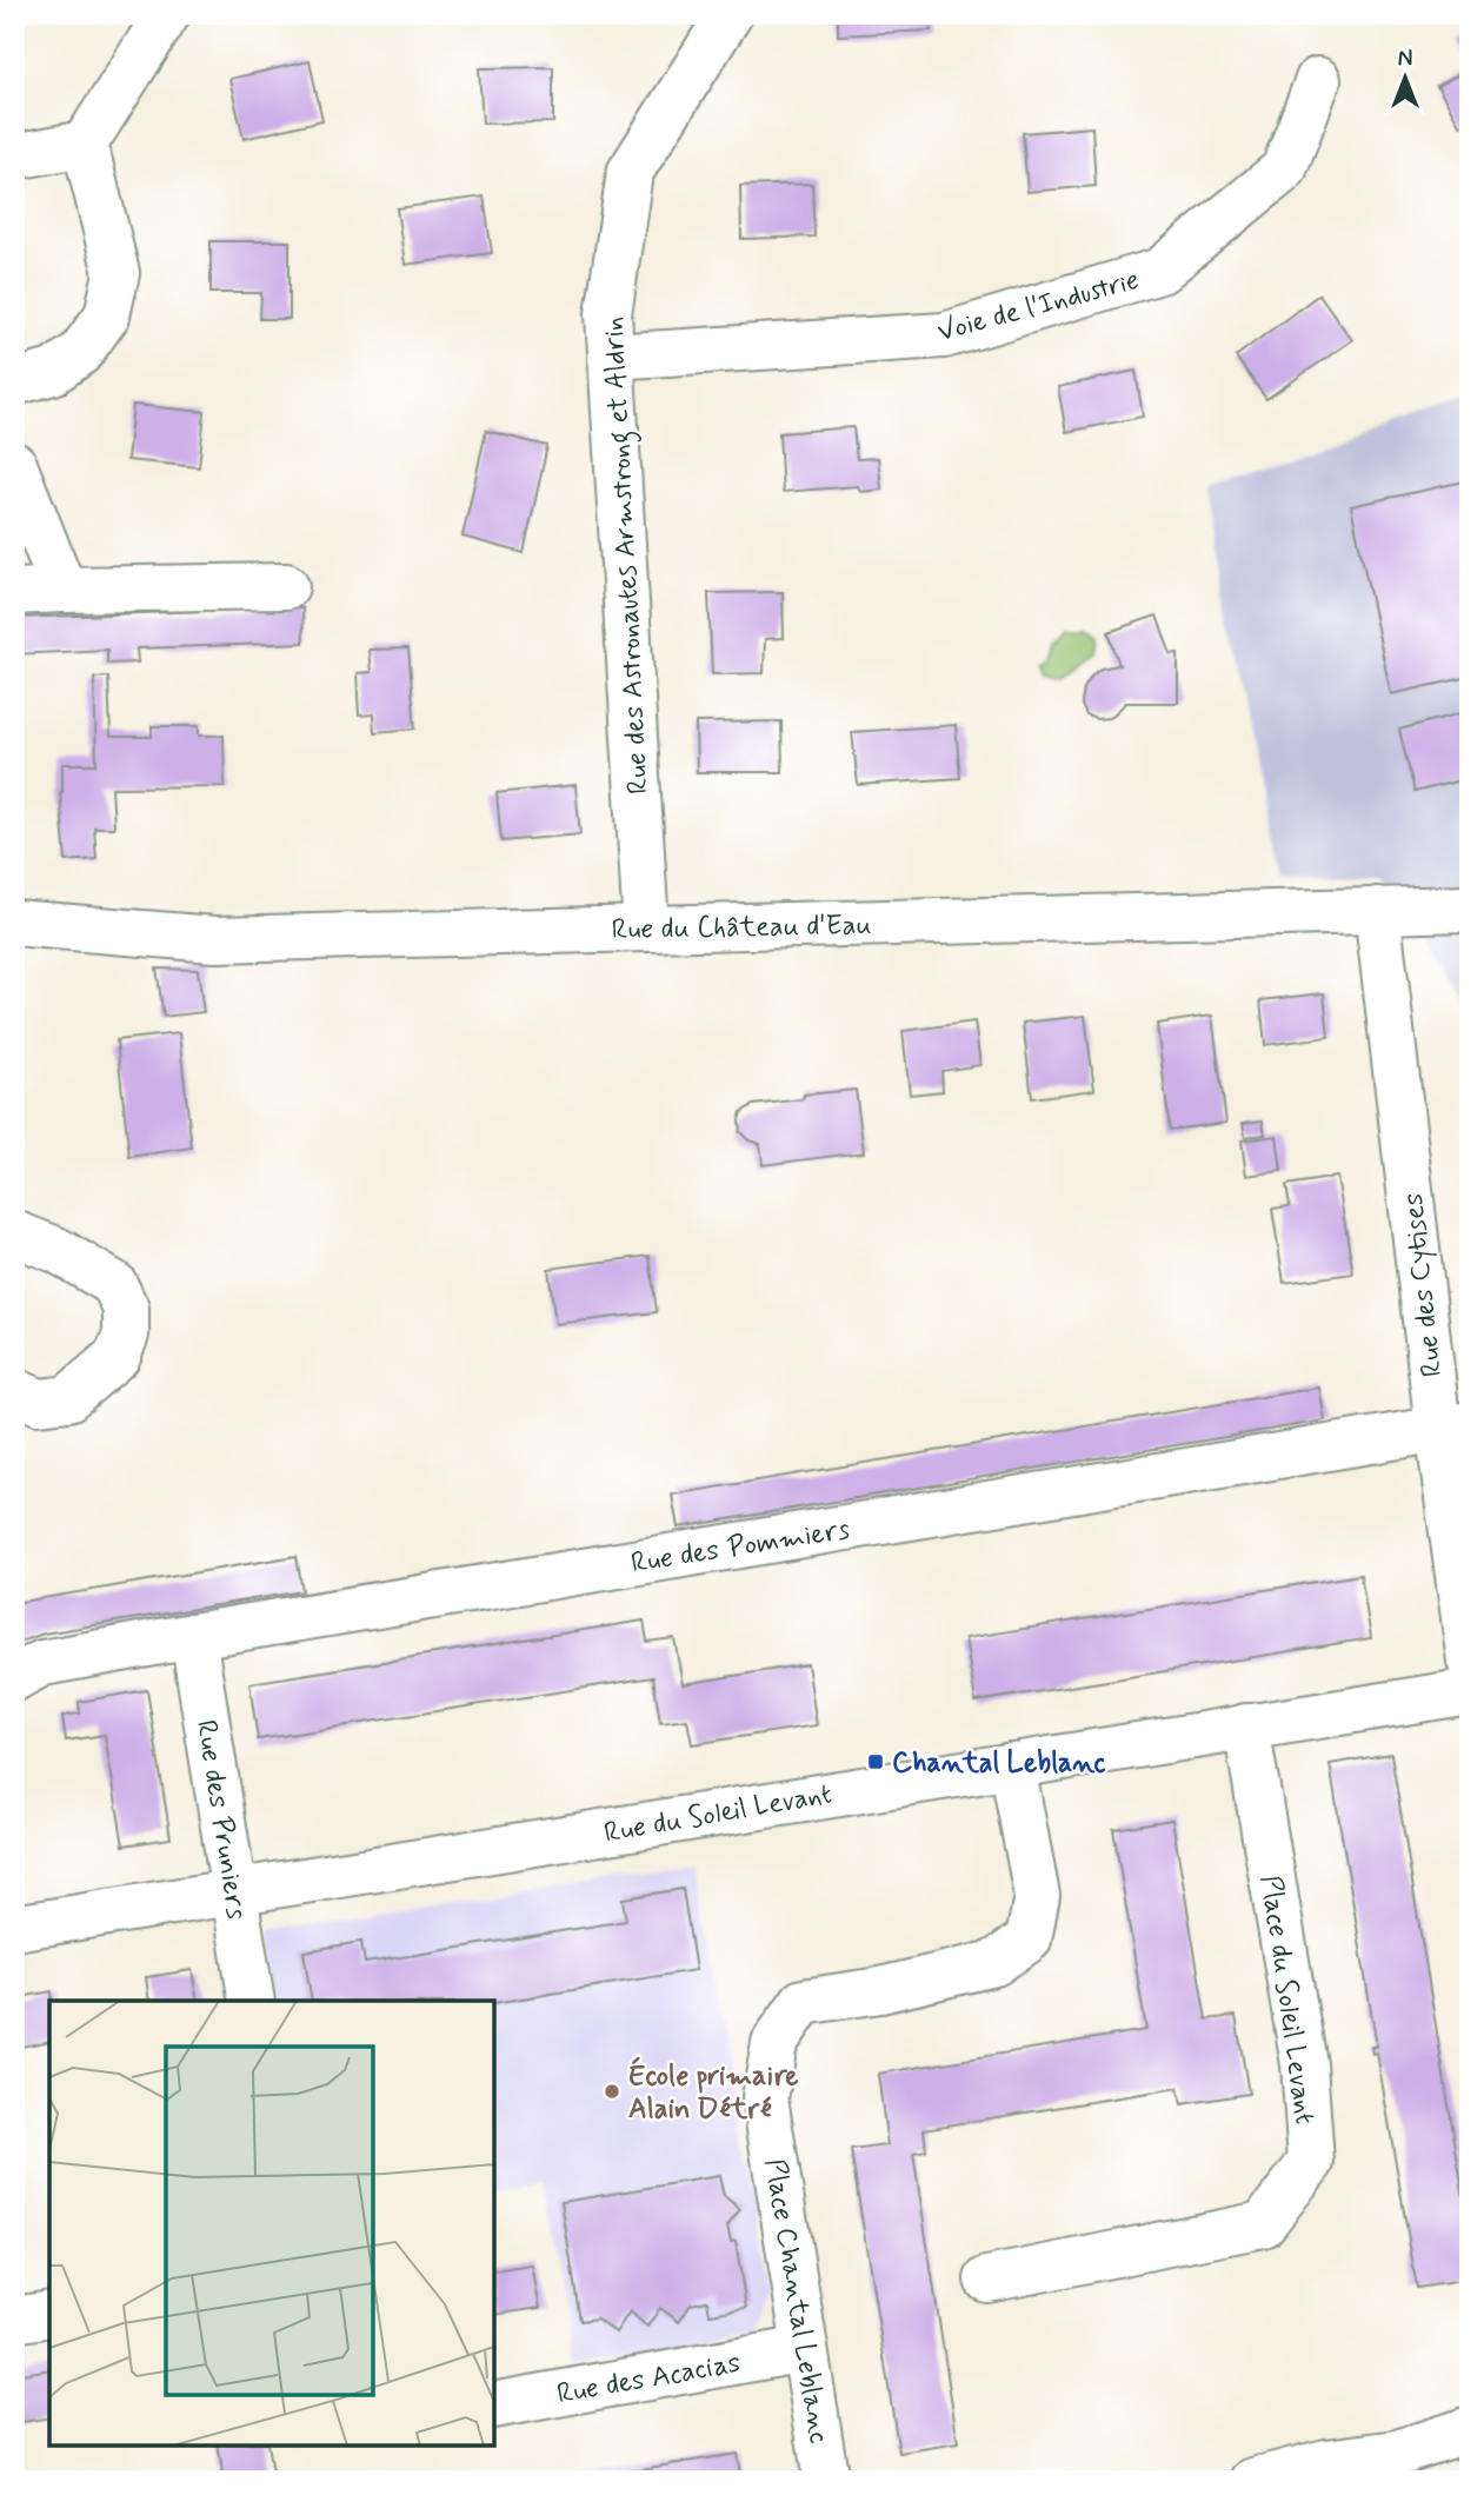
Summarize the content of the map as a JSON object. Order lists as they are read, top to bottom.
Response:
{
  "streets": {
    "street": [
      "Voie de l'Industrie",
      "Rue des Astronautes Armstrong et Aldrin",
      "Rue du Château d'Eau",
      "Rue des Cytises",
      "Rue des Pommiers",
      "Rue du Soleil Levant",
      "Rue des Pruniers",
      "Place du Soleil Levant",
      "Place Chantal Leblanc",
      "Rue des Acacias"
    ]
  },
  "crossings": [
    ["Voie de l'Industrie", "Rue des Astronautes Armstrong et Aldrin"],
    ["Rue des Astronautes Armstrong et Aldrin", "Rue du Château d'Eau"],
    ["Rue du Château d'Eau", "Rue des Cytises"],
    ["Rue des Cytises", "Rue des Pommiers"],
    ["Rue des Pommiers", "Rue des Pruniers"],
    ["Rue du Soleil Levant", "Rue des Pruniers"],
    ["Rue du Soleil Levant", "Place du Soleil Levant"],
    ["Rue du Soleil Levant", "Place Chantal Leblanc"],
    ["Place Chantal Leblanc", "Rue des Acacias"]
  ],
  "places": {
    "transit": ["Chantal Leblanc"],
    "other": ["École primaire Alain Détré"]
  },
  "north": "top"
}
